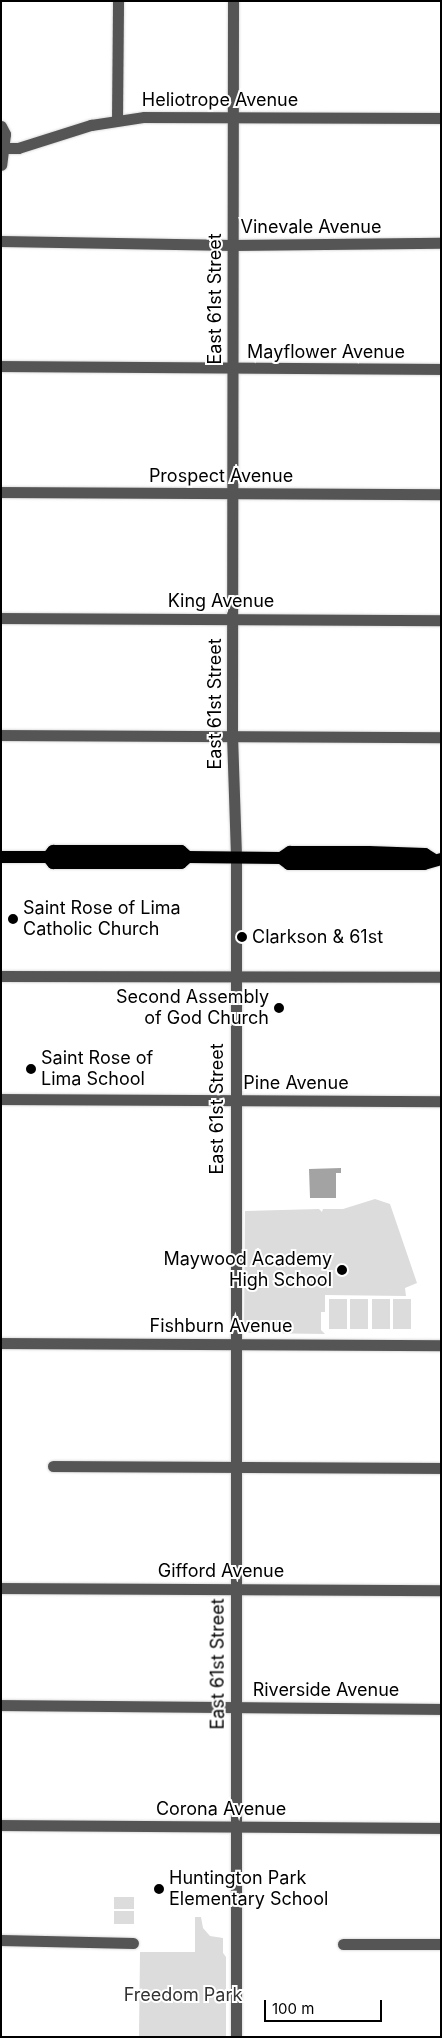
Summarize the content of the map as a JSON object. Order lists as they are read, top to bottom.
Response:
{
  "streets": {
    "street": [
      "Heliotrope Avenue",
      "Vinevale Avenue",
      "East 61st Street",
      "Mayflower Avenue",
      "Prospect Avenue",
      "King Avenue",
      "Pine Avenue",
      "Fishburn Avenue",
      "Gifford Avenue",
      "Riverside Avenue",
      "Corona Avenue"
    ]
  },
  "crossings": [
    ["Heliotrope Avenue", "East 61st Street"],
    ["Vinevale Avenue", "East 61st Street"],
    ["East 61st Street", "Mayflower Avenue"],
    ["East 61st Street", "Prospect Avenue"],
    ["East 61st Street", "King Avenue"],
    ["East 61st Street", "Pine Avenue"],
    ["East 61st Street", "Fishburn Avenue"],
    ["East 61st Street", "Gifford Avenue"],
    ["East 61st Street", "Riverside Avenue"],
    ["East 61st Street", "Corona Avenue"]
  ],
  "parks": ["Freedom Park"],
  "places": [
    "Saint Rose of Lima Catholic Church",
    "Clarkson & 61st",
    "Second Assembly of God Church",
    "Saint Rose of Lima School",
    "Maywood Academy High School",
    "Huntington Park Elementary School"
  ],
  "scale_bar": "100 m"
}
